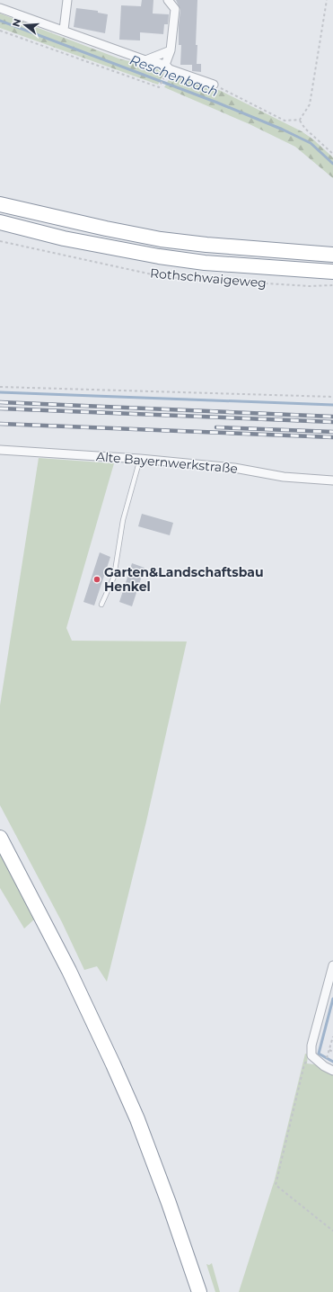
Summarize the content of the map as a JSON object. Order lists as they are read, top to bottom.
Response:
{
  "streets": {
    "street": ["Alte Bayernwerkstraße"],
    "path": ["Rothschwaigeweg"]
  },
  "water": ["Reschenbach"],
  "places": ["Garten&Landschaftsbau Henkel"],
  "north": "left"
}
